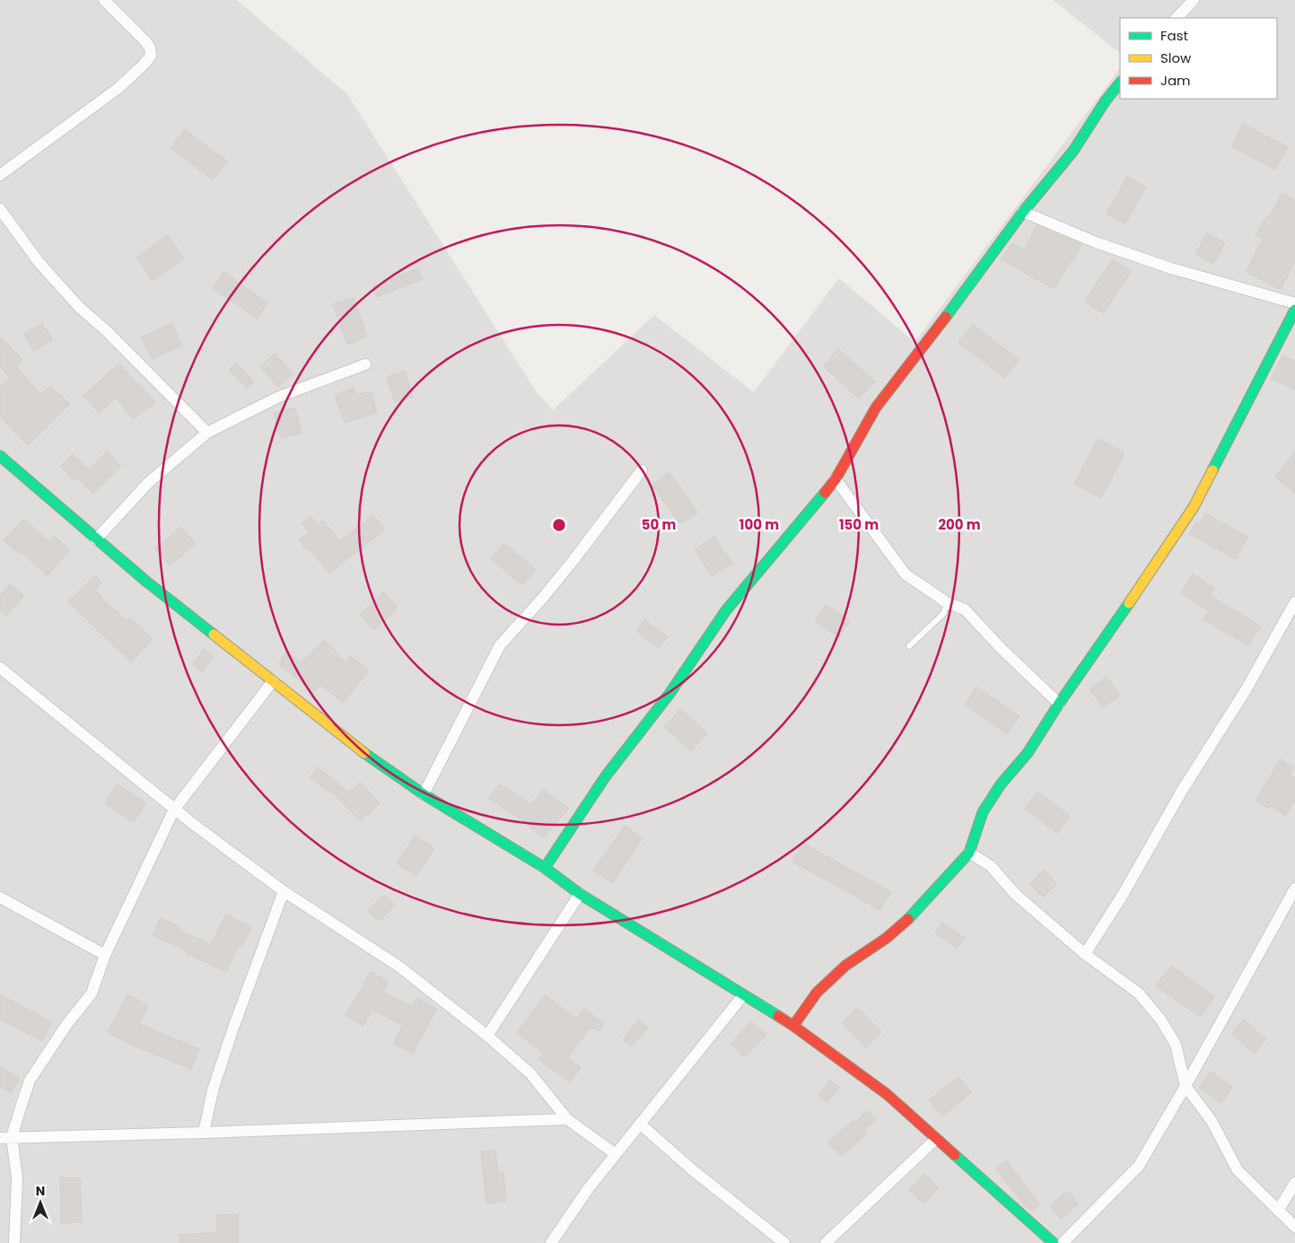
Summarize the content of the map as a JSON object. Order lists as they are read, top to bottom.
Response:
{
  "legend": ["Fast", "Slow", "Jam"],
  "north": "top",
  "rings": [
    "50 m",
    "100 m",
    "150 m",
    "200 m"
  ]
}
